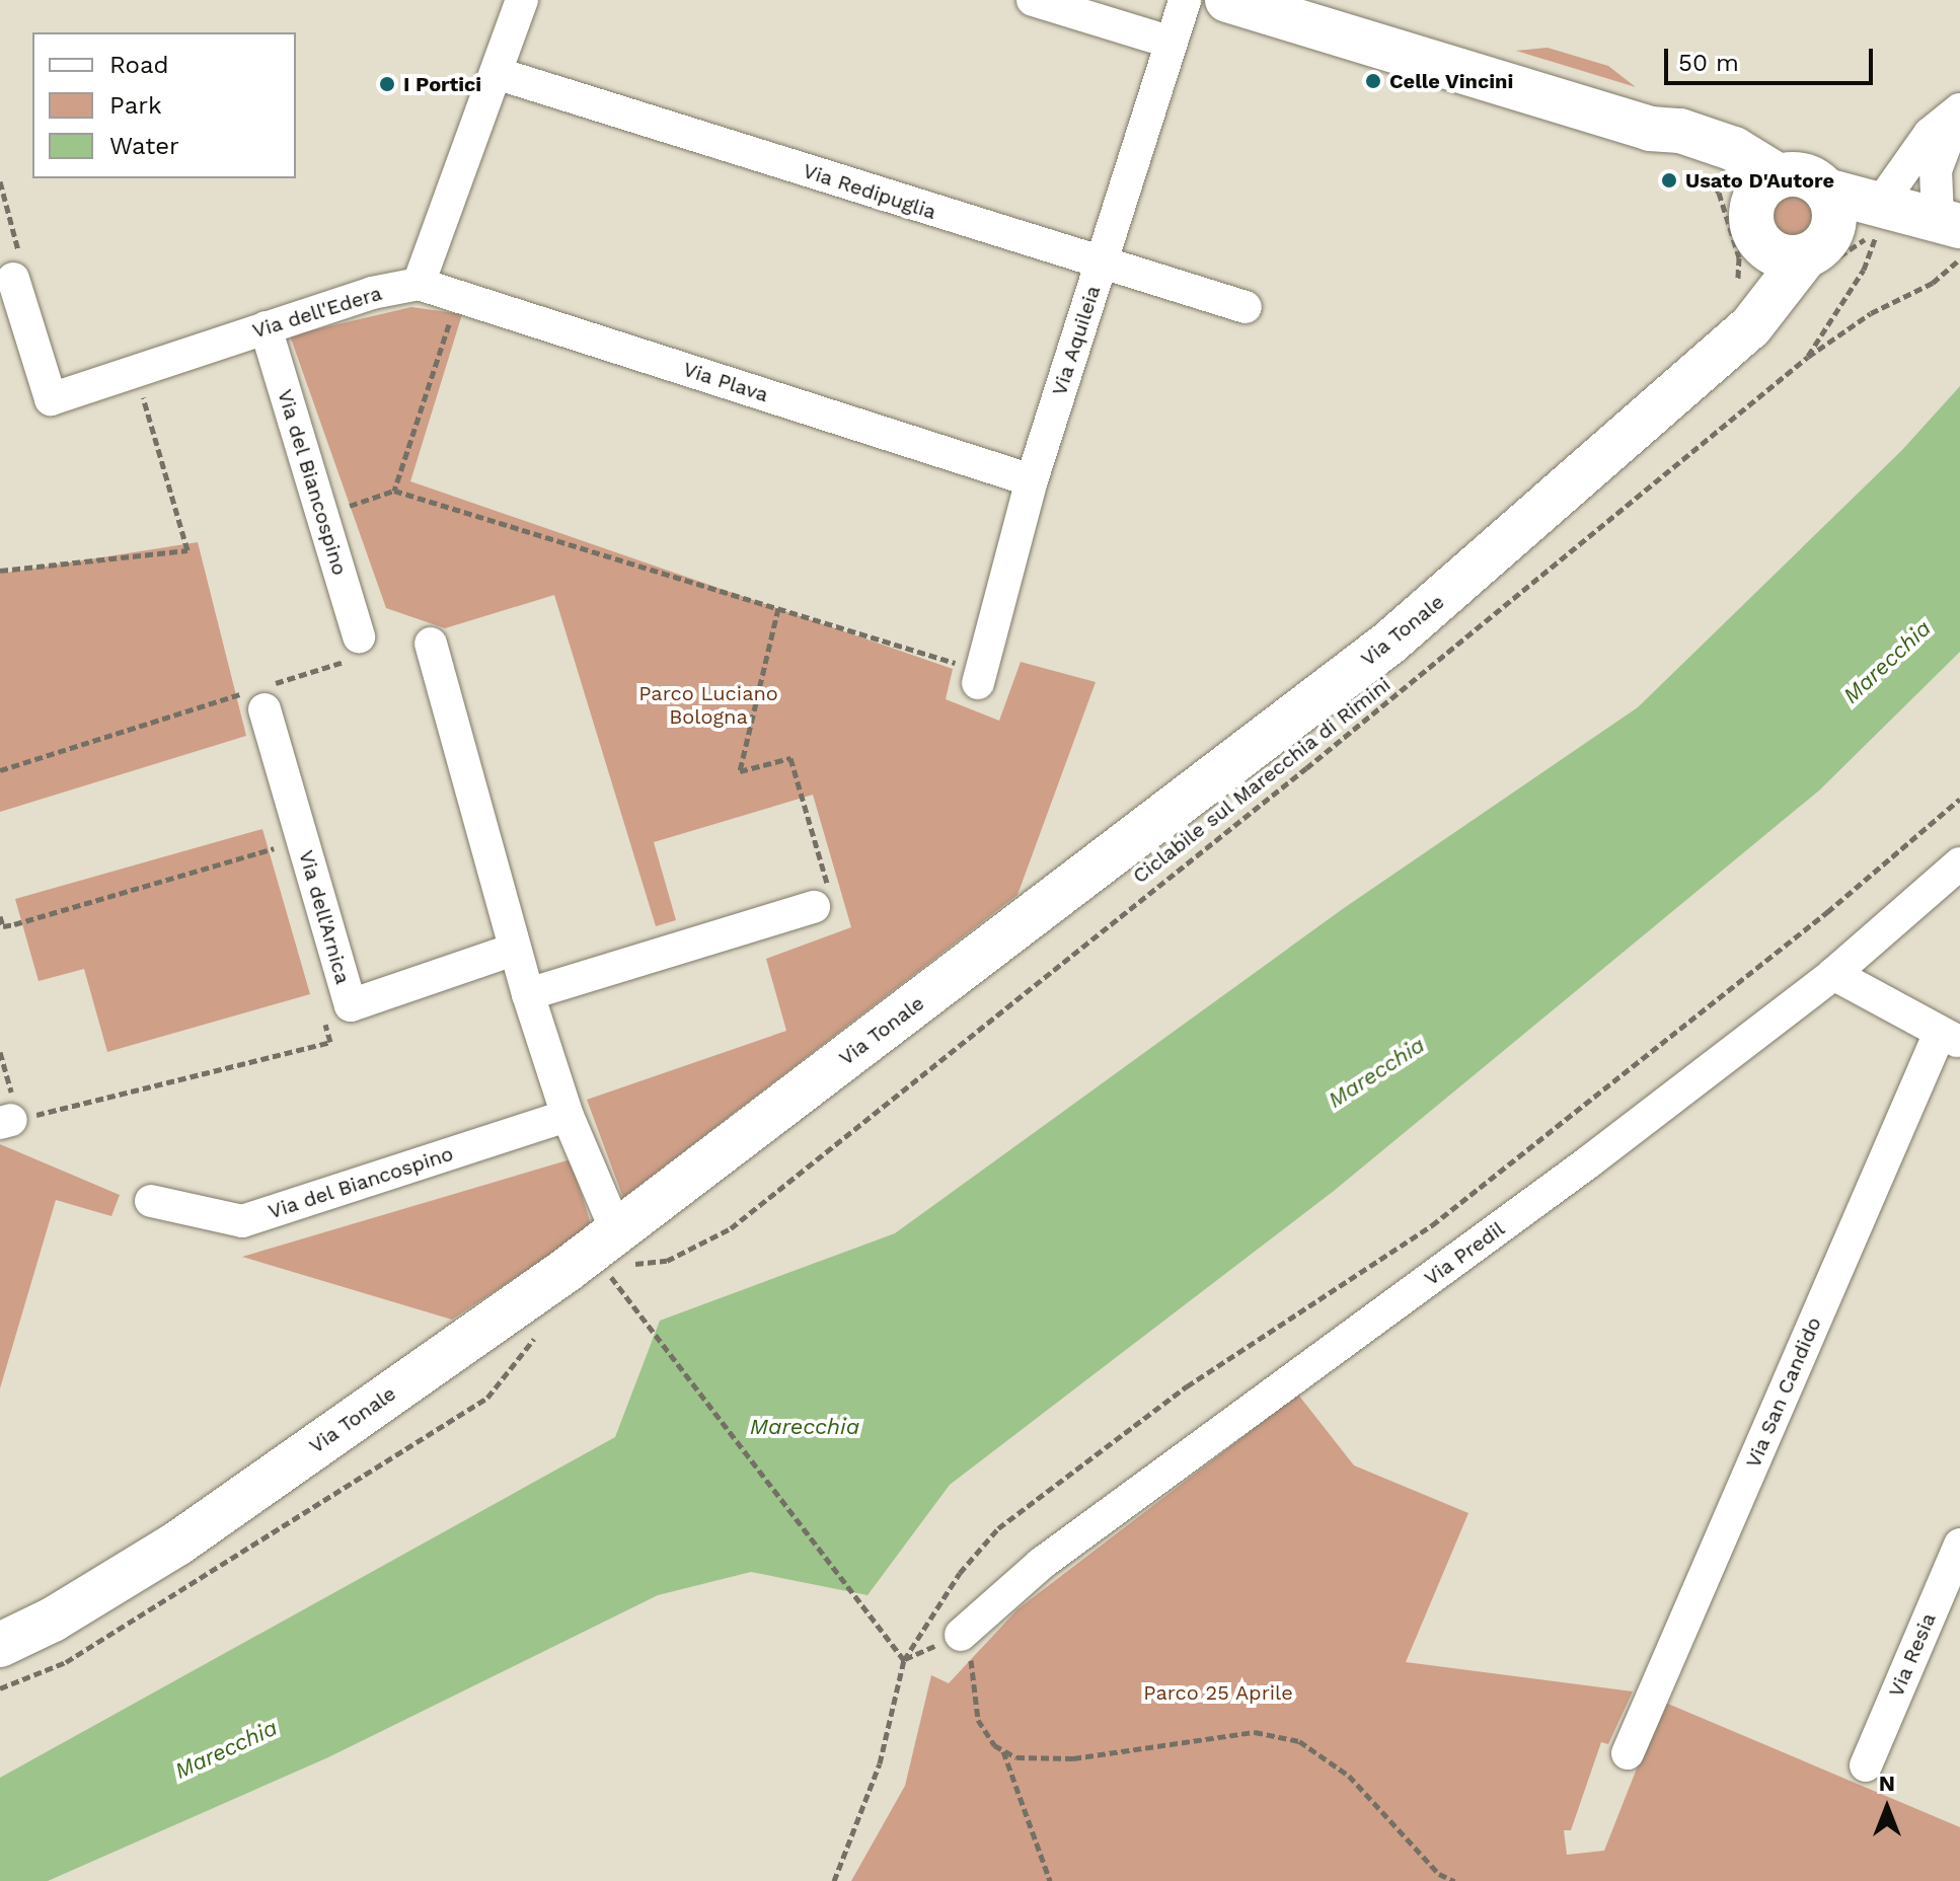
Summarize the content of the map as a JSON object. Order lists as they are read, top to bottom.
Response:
{
  "streets": {
    "street": [
      "Via Redipuglia",
      "Via dell'Edera",
      "Via Aquileia",
      "Via Plava",
      "Via del Biancospino",
      "Via Tonale",
      "Via dell'Arnica",
      "Via Predil",
      "Via San Candido",
      "Via Resia"
    ],
    "path": ["Ciclabile sul Marecchia di Rimini"]
  },
  "crossings": [
    ["Via Redipuglia", "Via Aquileia"],
    ["Via dell'Edera", "Via Plava"],
    ["Via dell'Edera", "Via del Biancospino"],
    ["Via Aquileia", "Via Plava"],
    ["Via Tonale", "Ciclabile sul Marecchia di Rimini"]
  ],
  "water": ["Marecchia"],
  "parks": ["Parco Luciano Bologna", "Parco 25 Aprile"],
  "places": ["Celle Vincini", "I Portici", "Usato D'Autore"],
  "legend": ["Road", "Park", "Water"],
  "scale_bar": "50 m",
  "north": "top"
}
